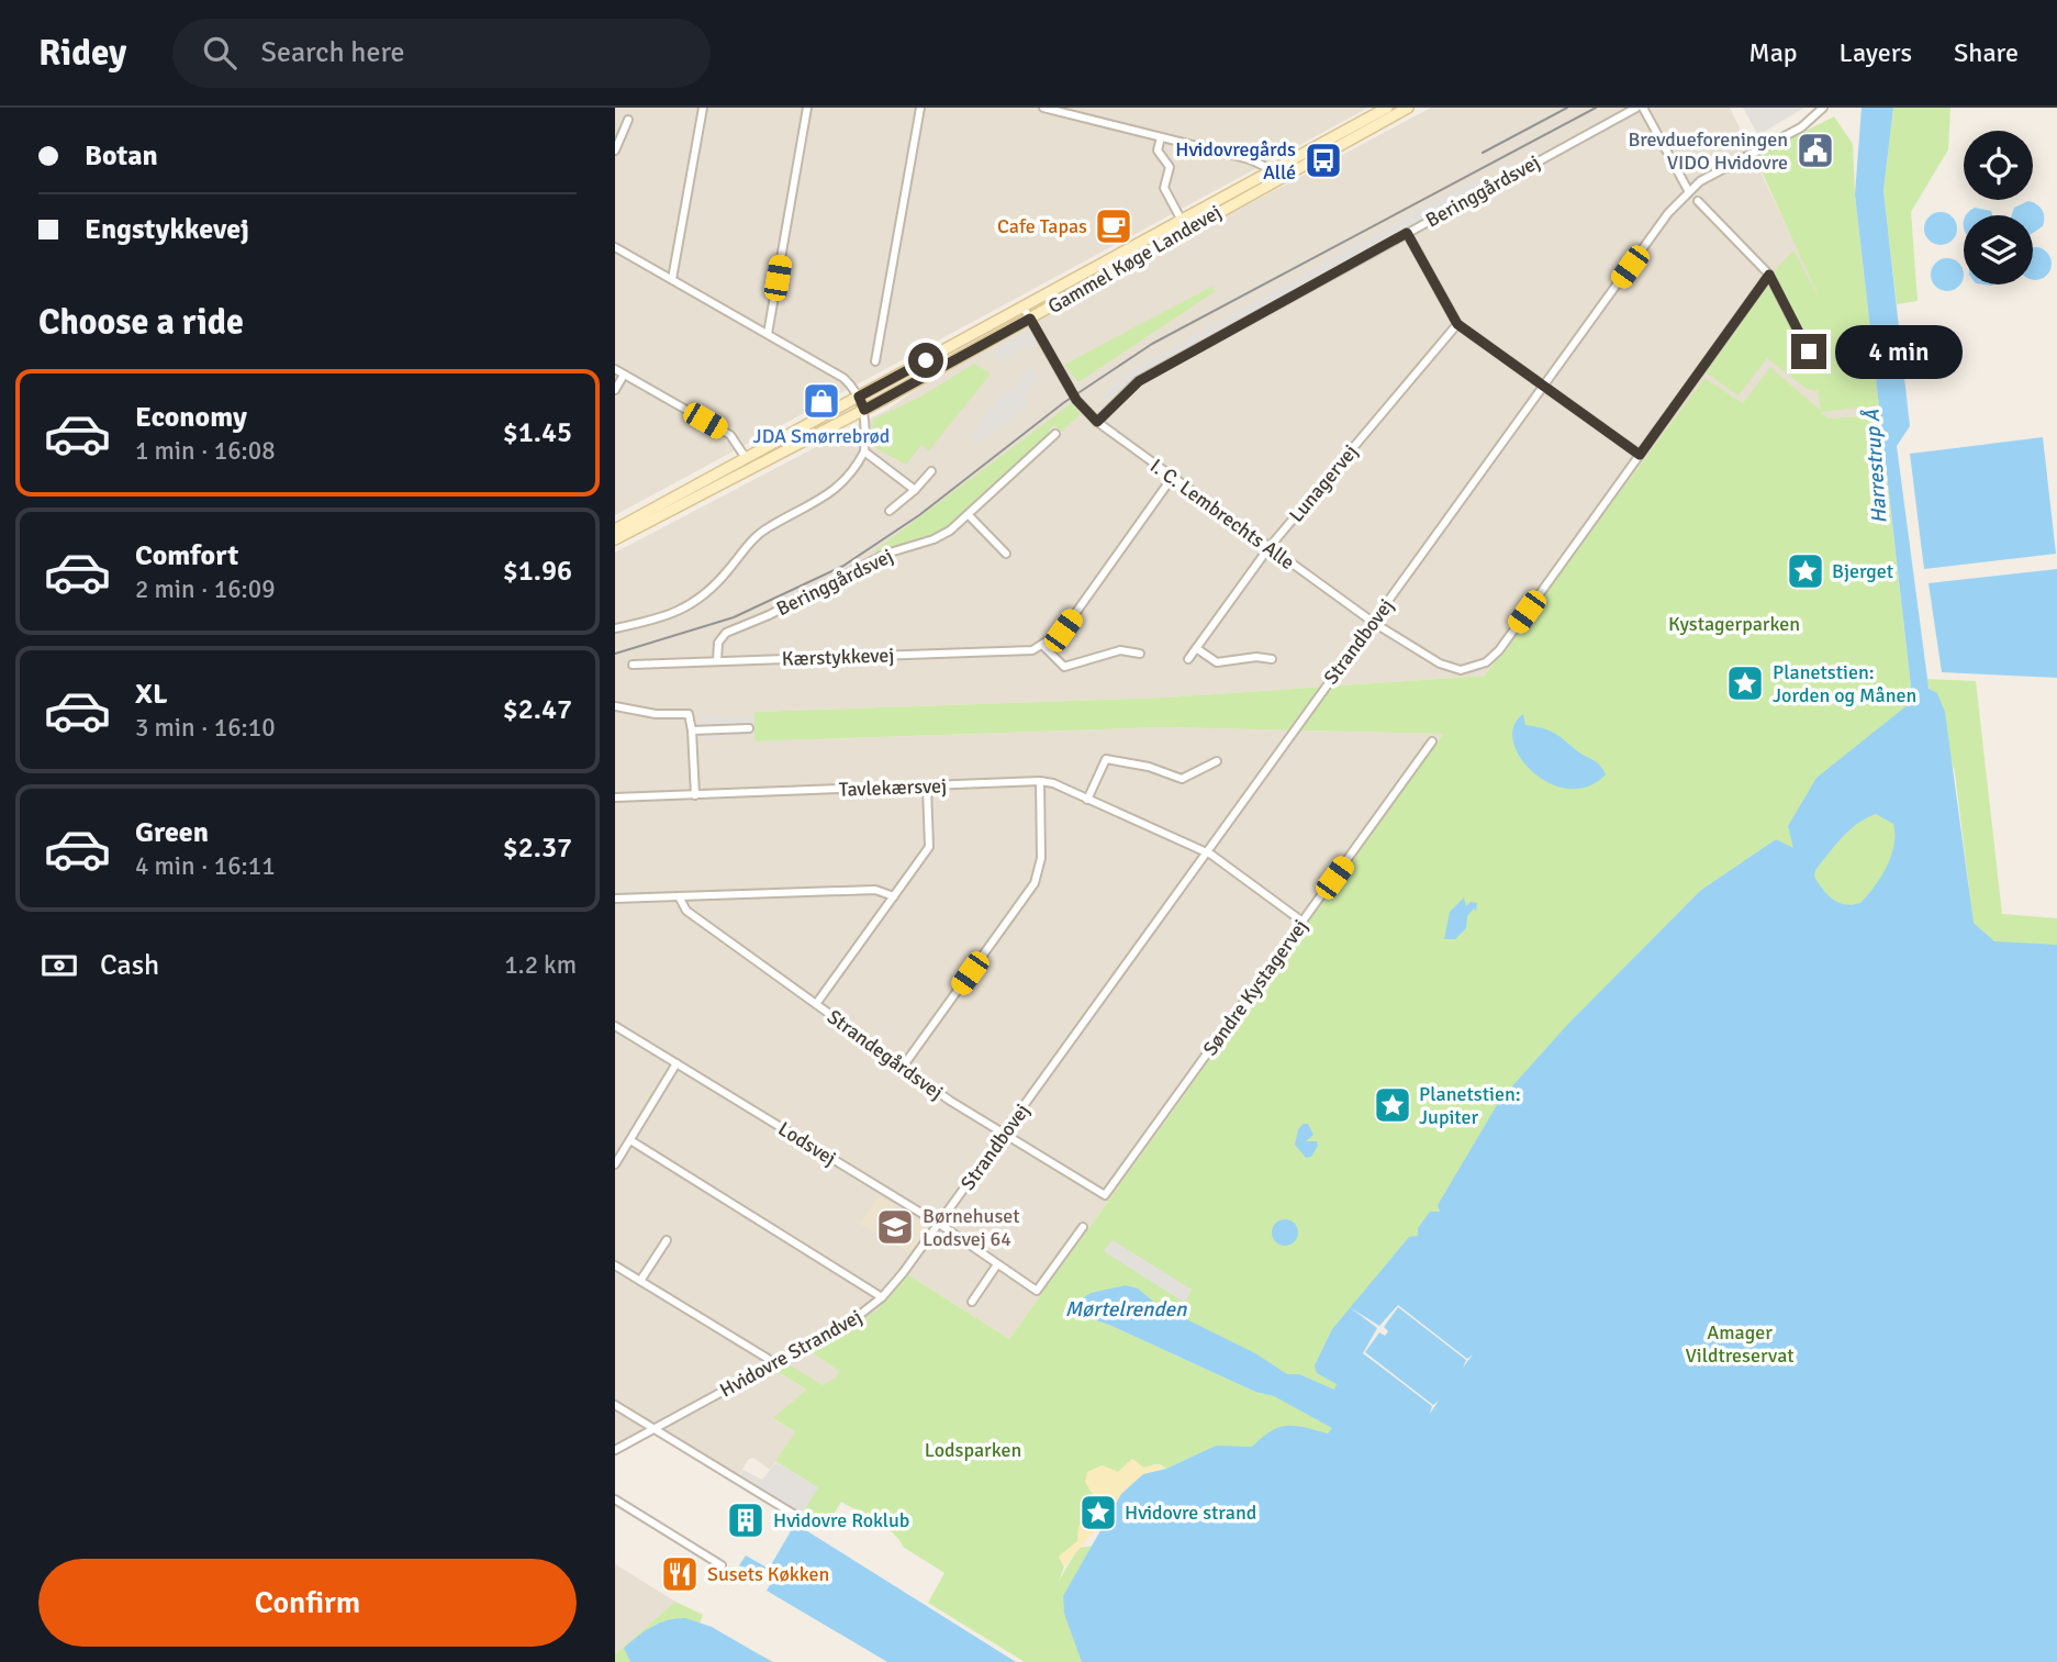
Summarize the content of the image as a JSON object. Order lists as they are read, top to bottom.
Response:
{
  "streets": {
    "main road": ["Gammel Køge Landevej"],
    "street": [
      "Beringgårdsvej",
      "Lunagervej",
      "I. C. Lembrechts Alle",
      "Strandbovej",
      "Kærstykkevej",
      "Tavlekærsvej",
      "Søndre Kystagervej",
      "Strandegårdsvej",
      "Lodsvej",
      "Hvidovre Strandvej"
    ]
  },
  "crossings": [
    ["Beringgårdsvej", "I. C. Lembrechts Alle"],
    ["Beringgårdsvej", "Kærstykkevej"],
    ["Gammel Køge Landevej", "I. C. Lembrechts Alle"],
    ["Lunagervej", "I. C. Lembrechts Alle"],
    ["I. C. Lembrechts Alle", "Strandbovej"],
    ["Strandbovej", "Tavlekærsvej"],
    ["Strandbovej", "Strandegårdsvej"],
    ["Strandbovej", "Lodsvej"],
    ["Strandbovej", "Hvidovre Strandvej"],
    ["Tavlekærsvej", "Søndre Kystagervej"],
    ["Søndre Kystagervej", "Strandegårdsvej"],
    ["Lodsvej", "Hvidovre Strandvej"]
  ],
  "water": ["Harrestrup Å", "Mørtelrenden"],
  "parks": ["Kystagerparken", "Amager Vildtreservat", "Lodsparken"],
  "places": {
    "public building": ["Brevdueforeningen VIDO Hvidovre"],
    "bus stop": ["Hvidovregårds Allé"],
    "cafe": ["Cafe Tapas"],
    "shop": ["JDA Smørrebrød"],
    "place": [
      "Bjerget",
      "Planetstien: Jorden og Månen",
      "Planetstien: Jupiter",
      "Hvidovre strand"
    ],
    "school or university": ["Børnehuset Lodsvej 64"],
    "building": ["Hvidovre Roklub"],
    "restaurant": ["Susets Køkken"]
  },
  "page": {
    "header": "Ridey",
    "search": "Search here",
    "nav": ["Map", "Layers", "Share"],
    "banner": ["Botan", "Engstykkevej"],
    "heading": "Choose a ride",
    "bubble": "4 min",
    "list": [
      {
        "name": "Economy",
        "note": "1 min · 16:08",
        "value": "$1.45"
      },
      {
        "name": "Comfort",
        "note": "2 min · 16:09",
        "value": "$1.96"
      },
      {
        "name": "XL",
        "note": "3 min · 16:10",
        "value": "$2.47"
      },
      {
        "name": "Green",
        "note": "4 min · 16:11",
        "value": "$2.37"
      }
    ],
    "pay": ["Cash", "1.2 km"],
    "buttons": "Confirm"
  }
}
